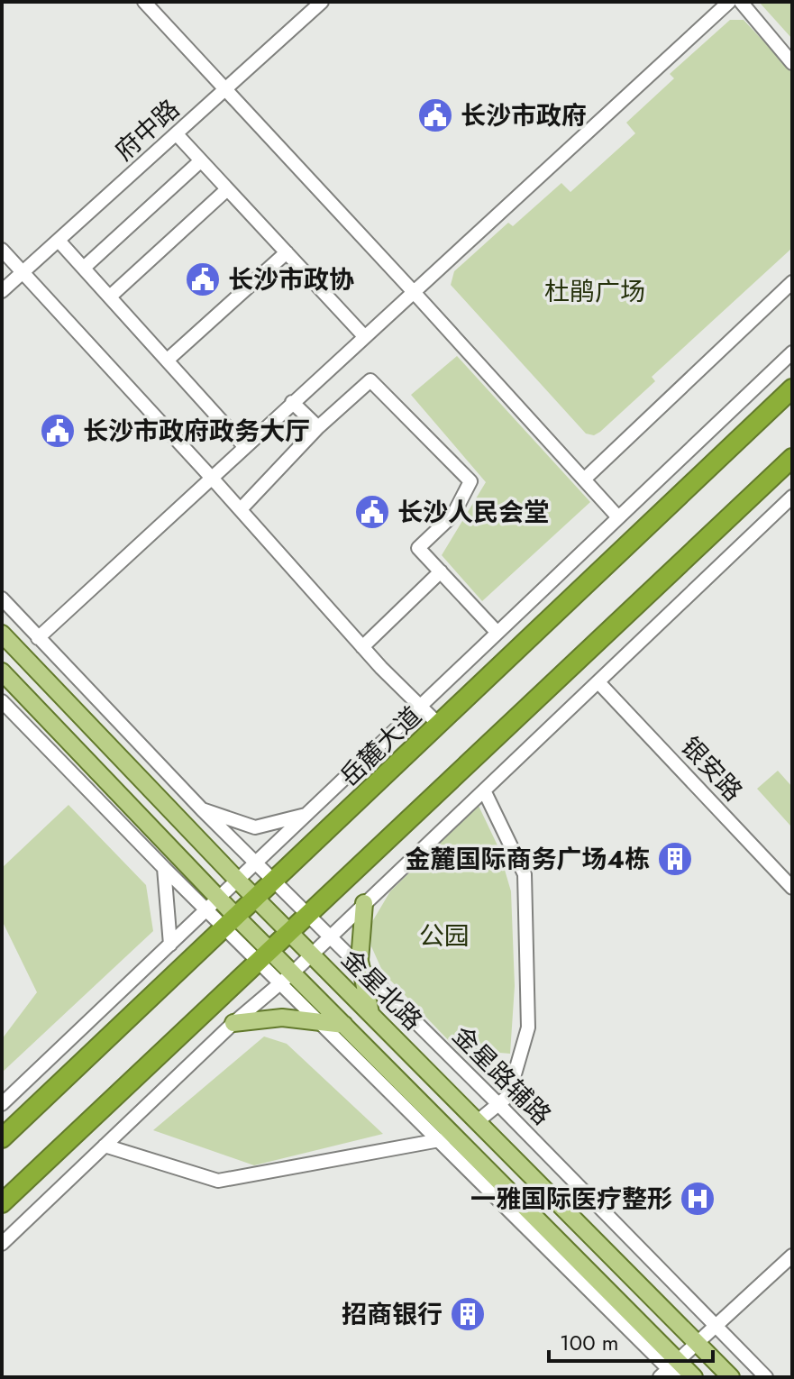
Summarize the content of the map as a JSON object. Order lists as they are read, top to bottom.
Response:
{
  "streets": {
    "highway": ["岳麓大道"],
    "main road": ["金星北路"],
    "street": ["府中路", "银安路", "金星路辅路"]
  },
  "crossings": [
    ["岳麓大道", "金星北路"],
    ["岳麓大道", "金星路辅路"]
  ],
  "parks": ["杜鹃广场", "公园"],
  "places": {
    "public building": [
      "长沙市政府",
      "长沙市政协",
      "长沙市政府政务大厅",
      "长沙人民会堂"
    ],
    "building": ["金麓国际商务广场4栋", "招商银行"],
    "hospital": ["一雅国际医疗整形"]
  },
  "scale_bar": "100 m"
}
